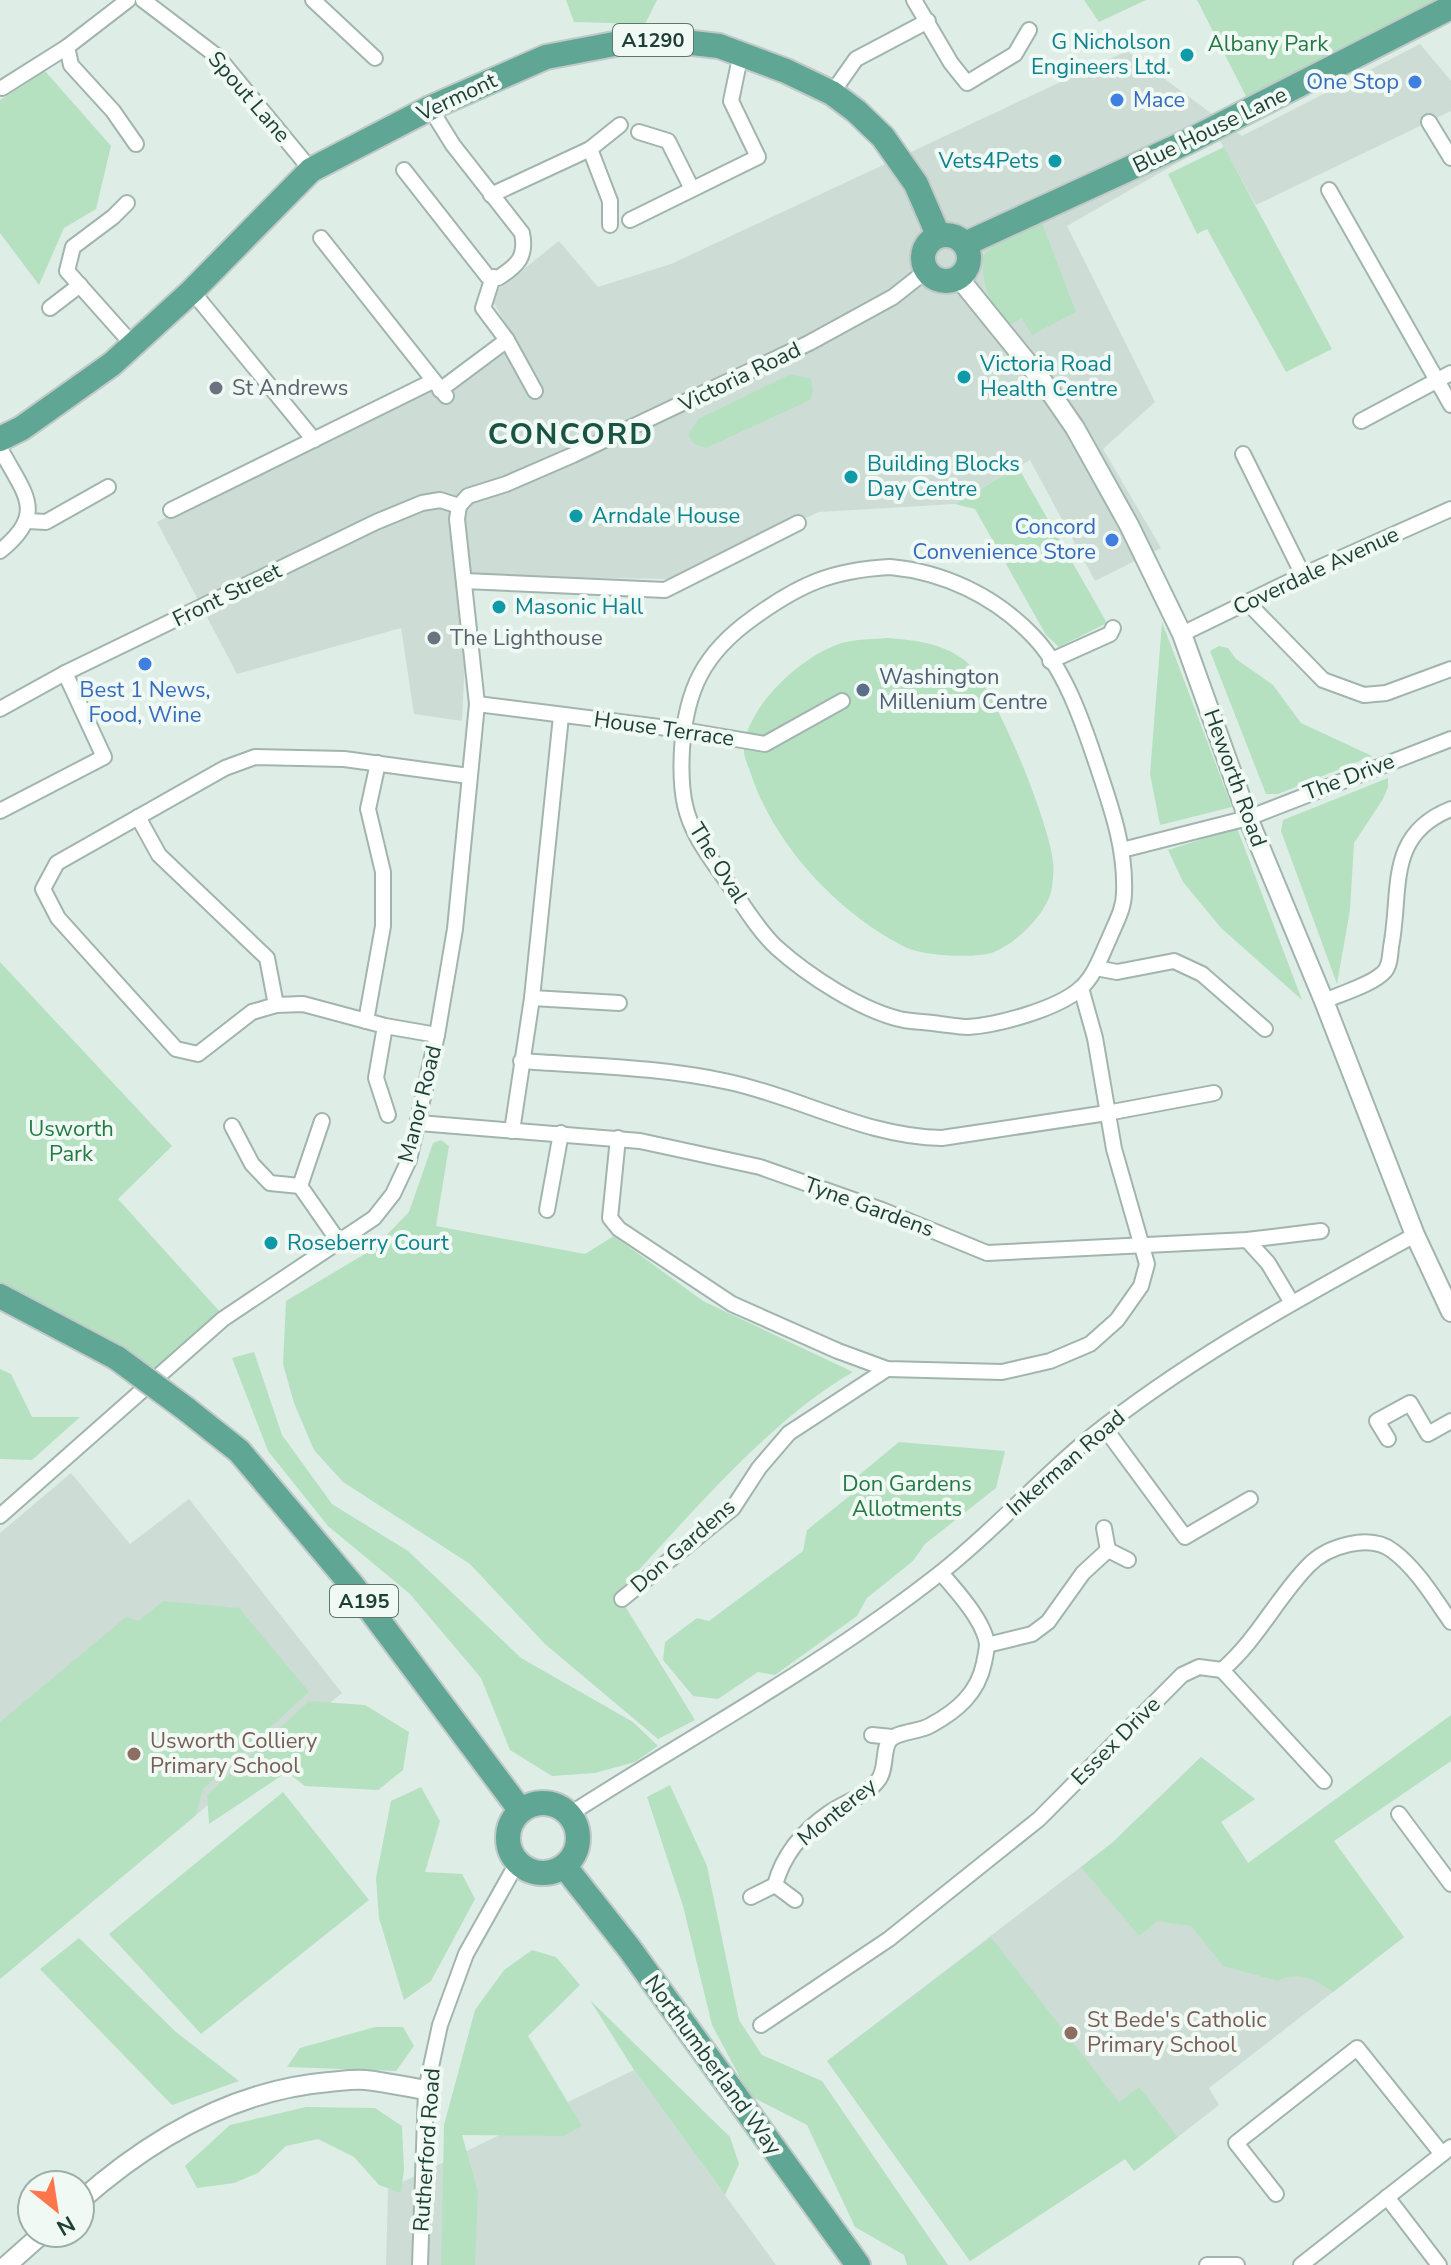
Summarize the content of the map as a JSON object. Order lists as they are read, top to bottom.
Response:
{
  "streets": {
    "main road": [
      "A1290",
      "Vermont",
      "Blue House Lane",
      "A195",
      "Northumberland Way"
    ],
    "street": [
      "Spout Lane",
      "Victoria Road",
      "Coverdale Avenue",
      "Front Street",
      "House Terrace",
      "The Drive",
      "Heworth Road",
      "The Oval",
      "Manor Road",
      "Tyne Gardens",
      "Inkerman Road",
      "Don Gardens",
      "Essex Drive",
      "Monterey",
      "Rutherford Road"
    ]
  },
  "crossings": [
    ["Spout Lane", "Vermont"],
    ["Vermont", "Blue House Lane"],
    ["Vermont", "Victoria Road"],
    ["Vermont", "Heworth Road"],
    ["Blue House Lane", "Victoria Road"],
    ["Blue House Lane", "Heworth Road"],
    ["Victoria Road", "Front Street"],
    ["Victoria Road", "Heworth Road"],
    ["Victoria Road", "Manor Road"],
    ["Coverdale Avenue", "Heworth Road"],
    ["Front Street", "Manor Road"],
    ["House Terrace", "The Oval"],
    ["House Terrace", "Manor Road"],
    ["The Drive", "Heworth Road"],
    ["The Drive", "The Oval"],
    ["Heworth Road", "Inkerman Road"],
    ["Manor Road", "Tyne Gardens"],
    ["Inkerman Road", "A195"],
    ["Inkerman Road", "Northumberland Way"],
    ["Inkerman Road", "Rutherford Road"],
    ["A195", "Northumberland Way"],
    ["A195", "Rutherford Road"],
    ["Northumberland Way", "Rutherford Road"]
  ],
  "districts": ["CONCORD"],
  "parks": ["Albany Park", "Usworth Park", "Don Gardens Allotments"],
  "places": [
    "G Nicholson Engineers Ltd.",
    "One Stop",
    "Mace",
    "Vets4Pets",
    "Victoria Road Health Centre",
    "St Andrews",
    "Building Blocks Day Centre",
    "Arndale House",
    "Concord Convenience Store",
    "Masonic Hall",
    "The Lighthouse",
    "Best 1 News, Food, Wine",
    "Washington Millenium Centre",
    "Roseberry Court",
    "Usworth Colliery Primary School",
    "St Bede's Catholic Primary School"
  ],
  "north": "bottom right"
}
